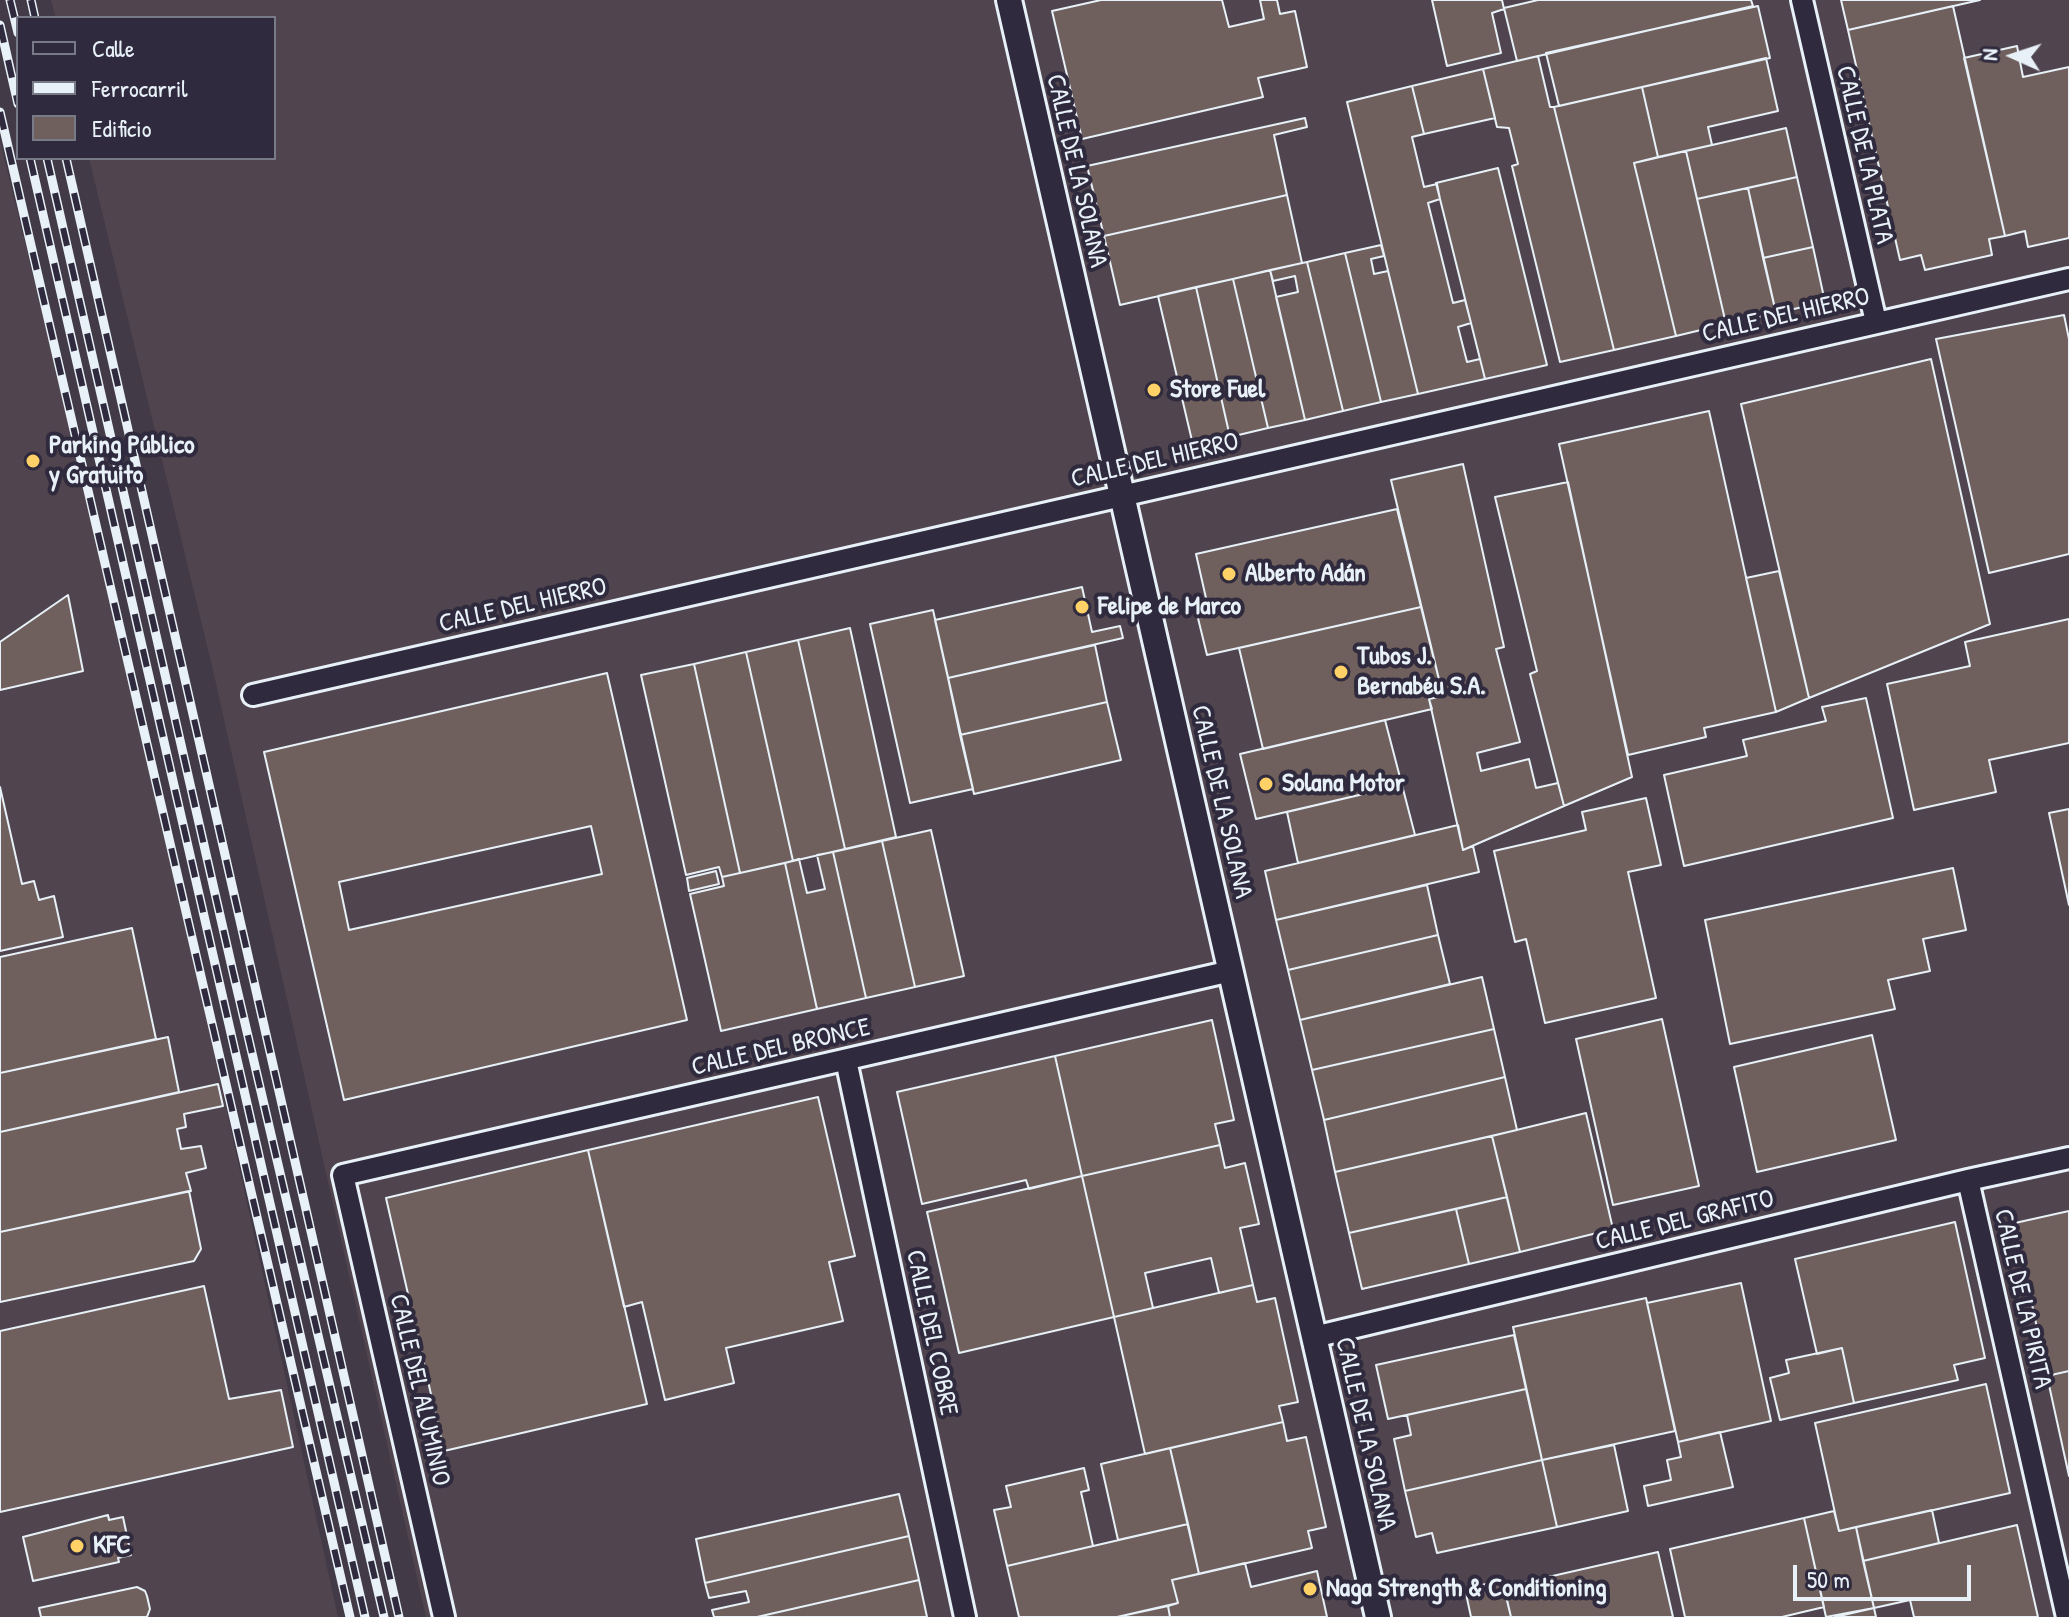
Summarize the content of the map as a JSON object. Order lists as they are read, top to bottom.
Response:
{
  "streets": {
    "street": [
      "CALLE DE LA PLATA",
      "CALLE DE LA SOLANA",
      "CALLE DEL HIERRO",
      "CALLE DEL BRONCE",
      "CALLE DEL GRAFITO",
      "CALLE DE LA PIRITA",
      "CALLE DEL COBRE",
      "CALLE DEL ALUMINIO"
    ]
  },
  "crossings": [
    ["CALLE DE LA PLATA", "CALLE DEL HIERRO"],
    ["CALLE DE LA SOLANA", "CALLE DEL HIERRO"],
    ["CALLE DE LA SOLANA", "CALLE DEL BRONCE"],
    ["CALLE DE LA SOLANA", "CALLE DEL GRAFITO"],
    ["CALLE DEL BRONCE", "CALLE DEL COBRE"],
    ["CALLE DEL BRONCE", "CALLE DEL ALUMINIO"],
    ["CALLE DEL GRAFITO", "CALLE DE LA PIRITA"]
  ],
  "places": [
    "Store Fuel",
    "Parking Público y Gratuito",
    "Alberto Adán",
    "Felipe de Marco",
    "Tubos J. Bernabéu S.A.",
    "Solana Motor",
    "KFC",
    "Naga Strength & Conditioning"
  ],
  "legend": ["Calle", "Ferrocarril", "Edificio"],
  "scale_bar": "50 m",
  "north": "left"
}
